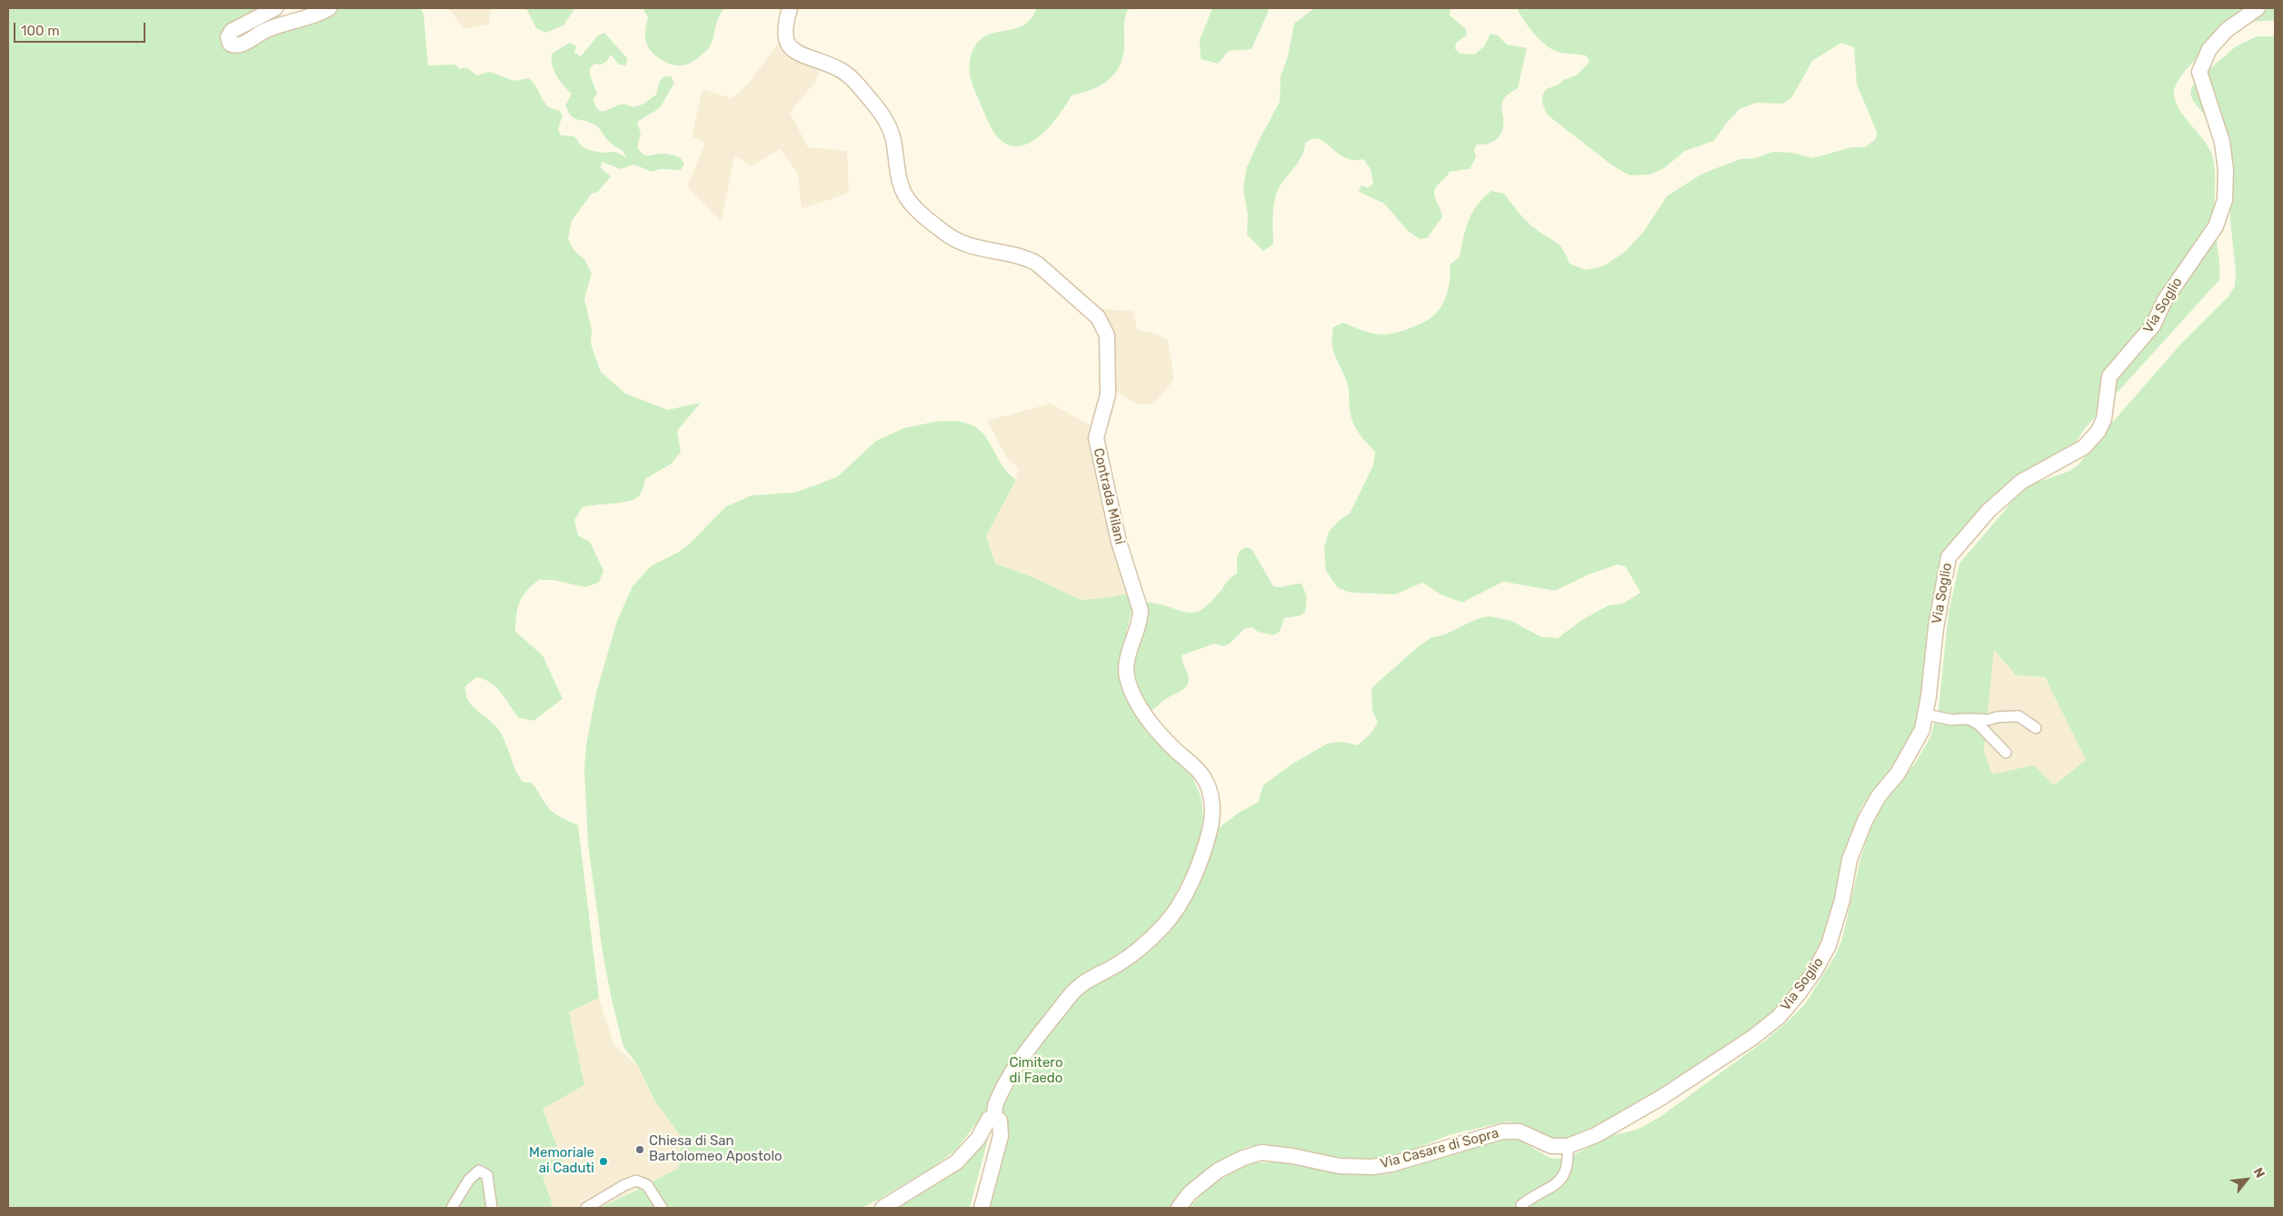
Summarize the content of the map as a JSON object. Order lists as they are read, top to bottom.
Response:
{
  "streets": {
    "street": ["Via Soglio", "Contrada Milani", "Via Casare di Sopra"]
  },
  "crossings": [
    ["Via Soglio", "Via Casare di Sopra"]
  ],
  "parks": ["Cimitero di Faedo"],
  "places": ["Chiesa di San Bartolomeo Apostolo", "Memoriale ai Caduti"],
  "scale_bar": "100 m",
  "north": "top right"
}
